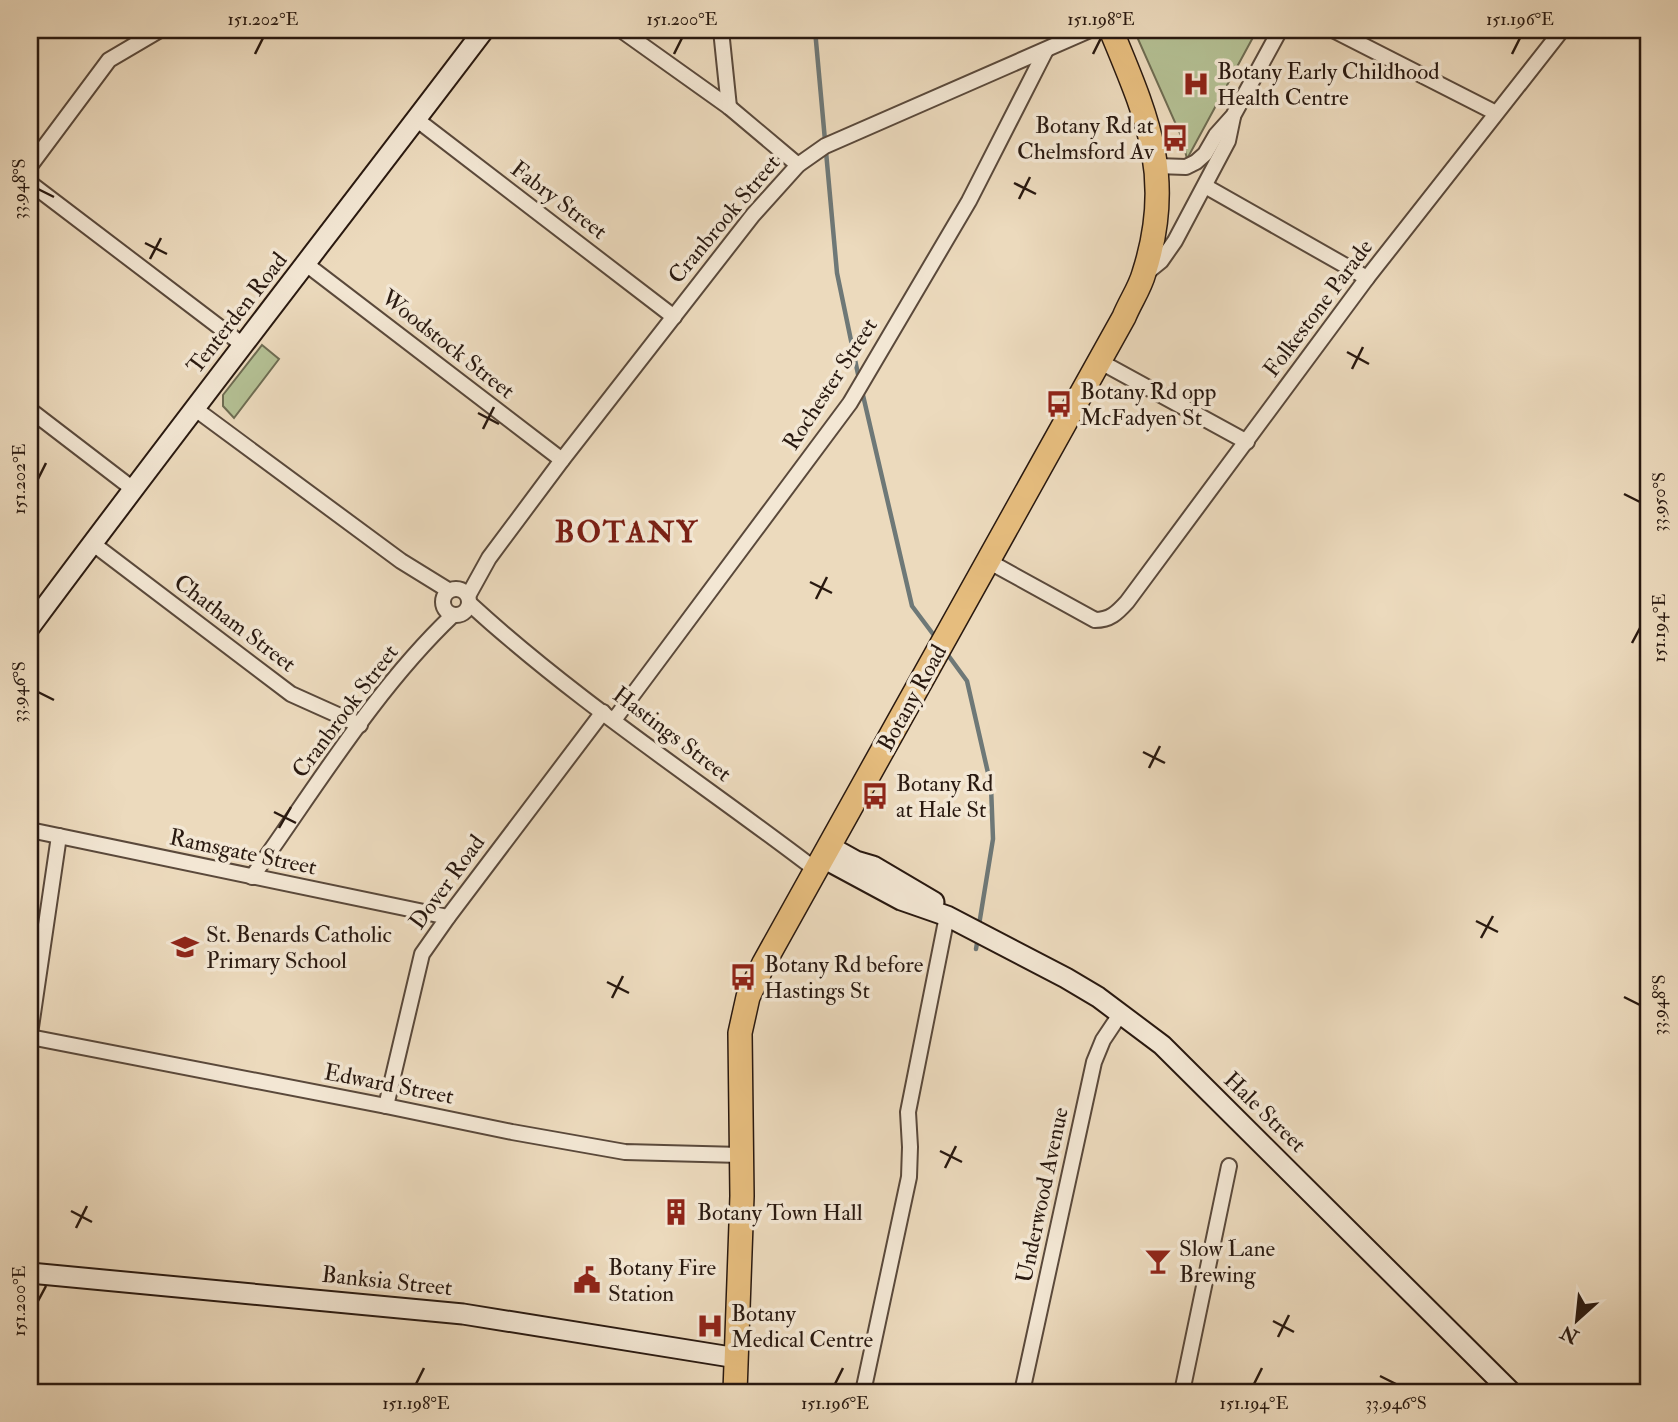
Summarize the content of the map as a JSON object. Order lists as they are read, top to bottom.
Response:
{
  "streets": {
    "main road": ["Botany Road"],
    "street": [
      "Fabry Street",
      "Cranbrook Street",
      "Folkestone Parade",
      "Tenterden Road",
      "Woodstock Street",
      "Rochester Street",
      "Chatham Street",
      "Hastings Street",
      "Ramsgate Street",
      "Dover Road",
      "Edward Street",
      "Hale Street",
      "Underwood Avenue",
      "Banksia Street"
    ]
  },
  "crossings": [
    ["Fabry Street", "Cranbrook Street"],
    ["Fabry Street", "Tenterden Road"],
    ["Cranbrook Street", "Woodstock Street"],
    ["Cranbrook Street", "Rochester Street"],
    ["Cranbrook Street", "Chatham Street"],
    ["Cranbrook Street", "Hastings Street"],
    ["Cranbrook Street", "Ramsgate Street"],
    ["Folkestone Parade", "Botany Road"],
    ["Tenterden Road", "Woodstock Street"],
    ["Tenterden Road", "Chatham Street"],
    ["Tenterden Road", "Hastings Street"],
    ["Rochester Street", "Hastings Street"],
    ["Rochester Street", "Dover Road"],
    ["Botany Road", "Hastings Street"],
    ["Botany Road", "Edward Street"],
    ["Botany Road", "Hale Street"],
    ["Botany Road", "Banksia Street"],
    ["Hastings Street", "Dover Road"],
    ["Hastings Street", "Hale Street"],
    ["Ramsgate Street", "Dover Road"],
    ["Dover Road", "Edward Street"],
    ["Hale Street", "Underwood Avenue"]
  ],
  "districts": ["BOTANY"],
  "places": {
    "hospital": ["Botany Early Childhood Health Centre", "Botany Medical Centre"],
    "bus stop": [
      "Botany Rd at Chelmsford Av",
      "Botany Rd opp McFadyen St",
      "Botany Rd at Hale St",
      "Botany Rd before Hastings St"
    ],
    "school or university": ["St. Benards Catholic Primary School"],
    "building": ["Botany Town Hall"],
    "bar": ["Slow Lane Brewing"],
    "public building": ["Botany Fire Station"]
  },
  "north": "bottom left",
  "coordinates": [
    "151.202°E",
    "151.200°E",
    "151.198°E",
    "151.196°E",
    "33.948°S",
    "33.950°S",
    "151.194°E",
    "33.946°S"
  ]
}
